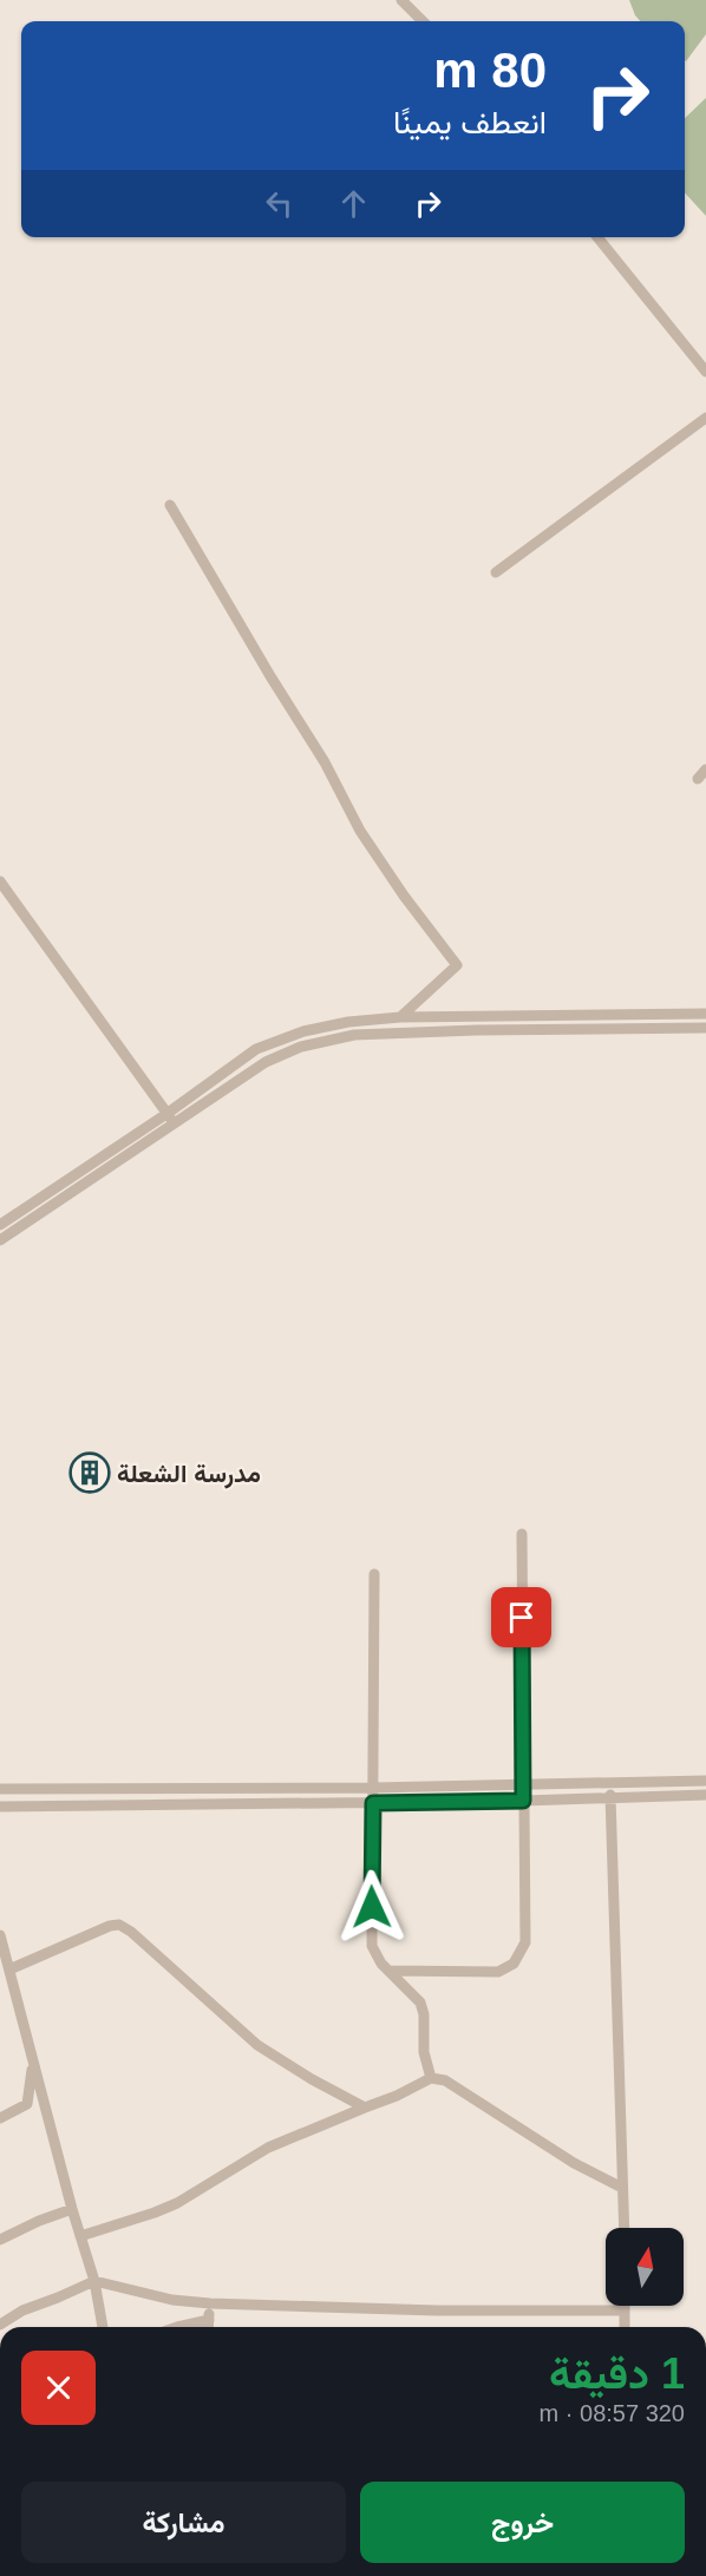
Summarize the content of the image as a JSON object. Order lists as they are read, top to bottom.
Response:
{
  "places": {
    "building": ["مدرسة الشعلة"]
  },
  "north": "top",
  "page": {
    "turn": ["80 m", "انعطف يمينًا"],
    "heading": ["1 دقيقة", "320 m · 08:57"],
    "buttons": ["خروج", "مشاركة"]
  }
}
